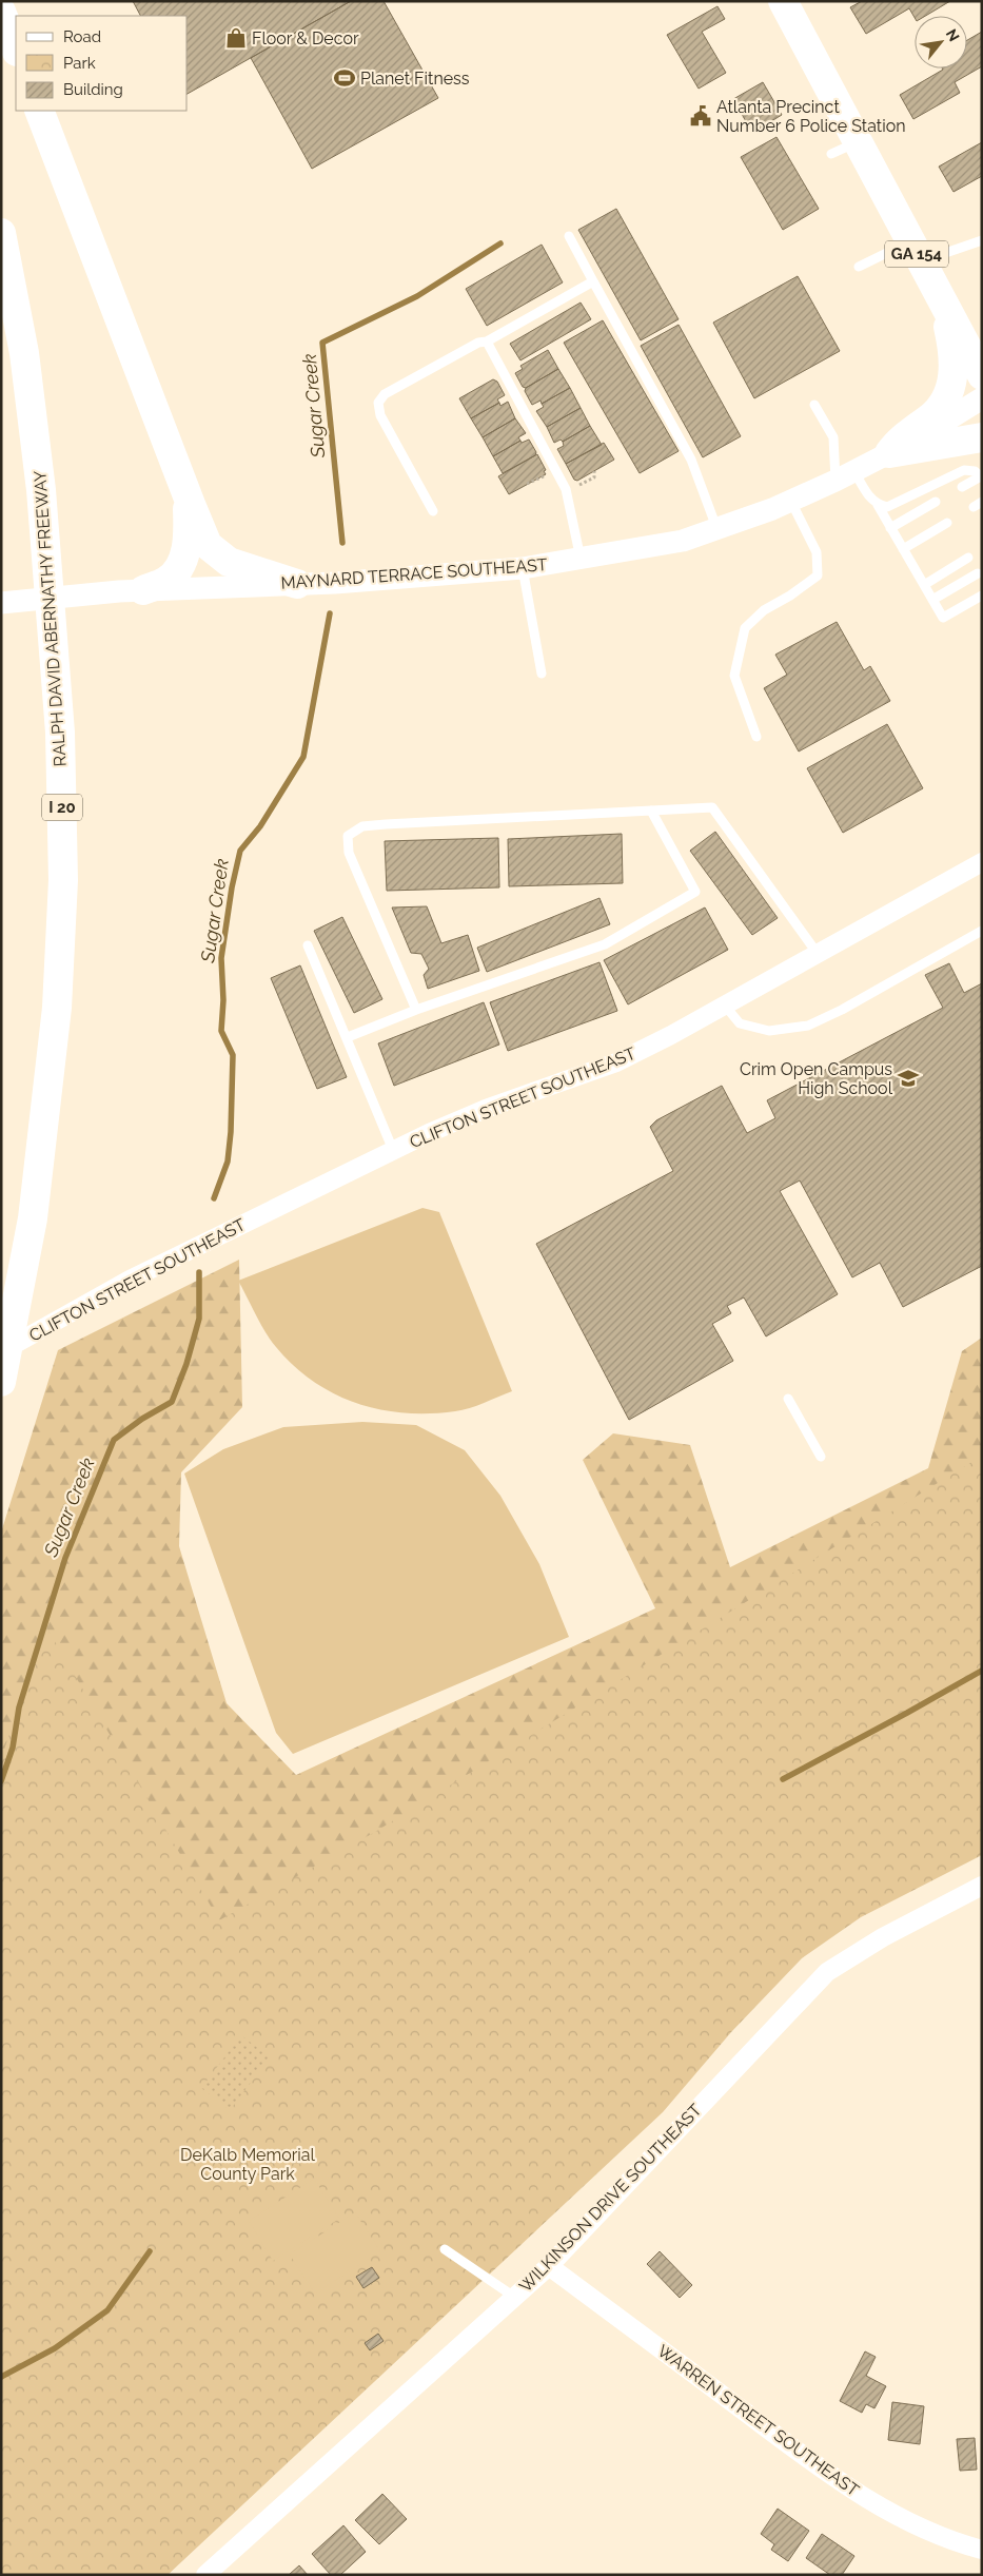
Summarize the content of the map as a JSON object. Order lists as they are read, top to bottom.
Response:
{
  "streets": {
    "main road": ["GA 154", "RALPH DAVID ABERNATHY FREEWAY", "I 20"],
    "street": [
      "MAYNARD TERRACE SOUTHEAST",
      "CLIFTON STREET SOUTHEAST",
      "WILKINSON DRIVE SOUTHEAST",
      "WARREN STREET SOUTHEAST"
    ]
  },
  "crossings": [
    ["WILKINSON DRIVE SOUTHEAST", "WARREN STREET SOUTHEAST"]
  ],
  "water": ["Sugar Creek"],
  "parks": ["DeKalb Memorial County Park"],
  "places": {
    "shop": ["Floor & Decor"],
    "sports": ["Planet Fitness"],
    "public building": ["Atlanta Precinct Number 6 Police Station"],
    "school or university": ["Crim Open Campus High School"]
  },
  "legend": ["Road", "Park", "Building"],
  "north": "top right"
}
